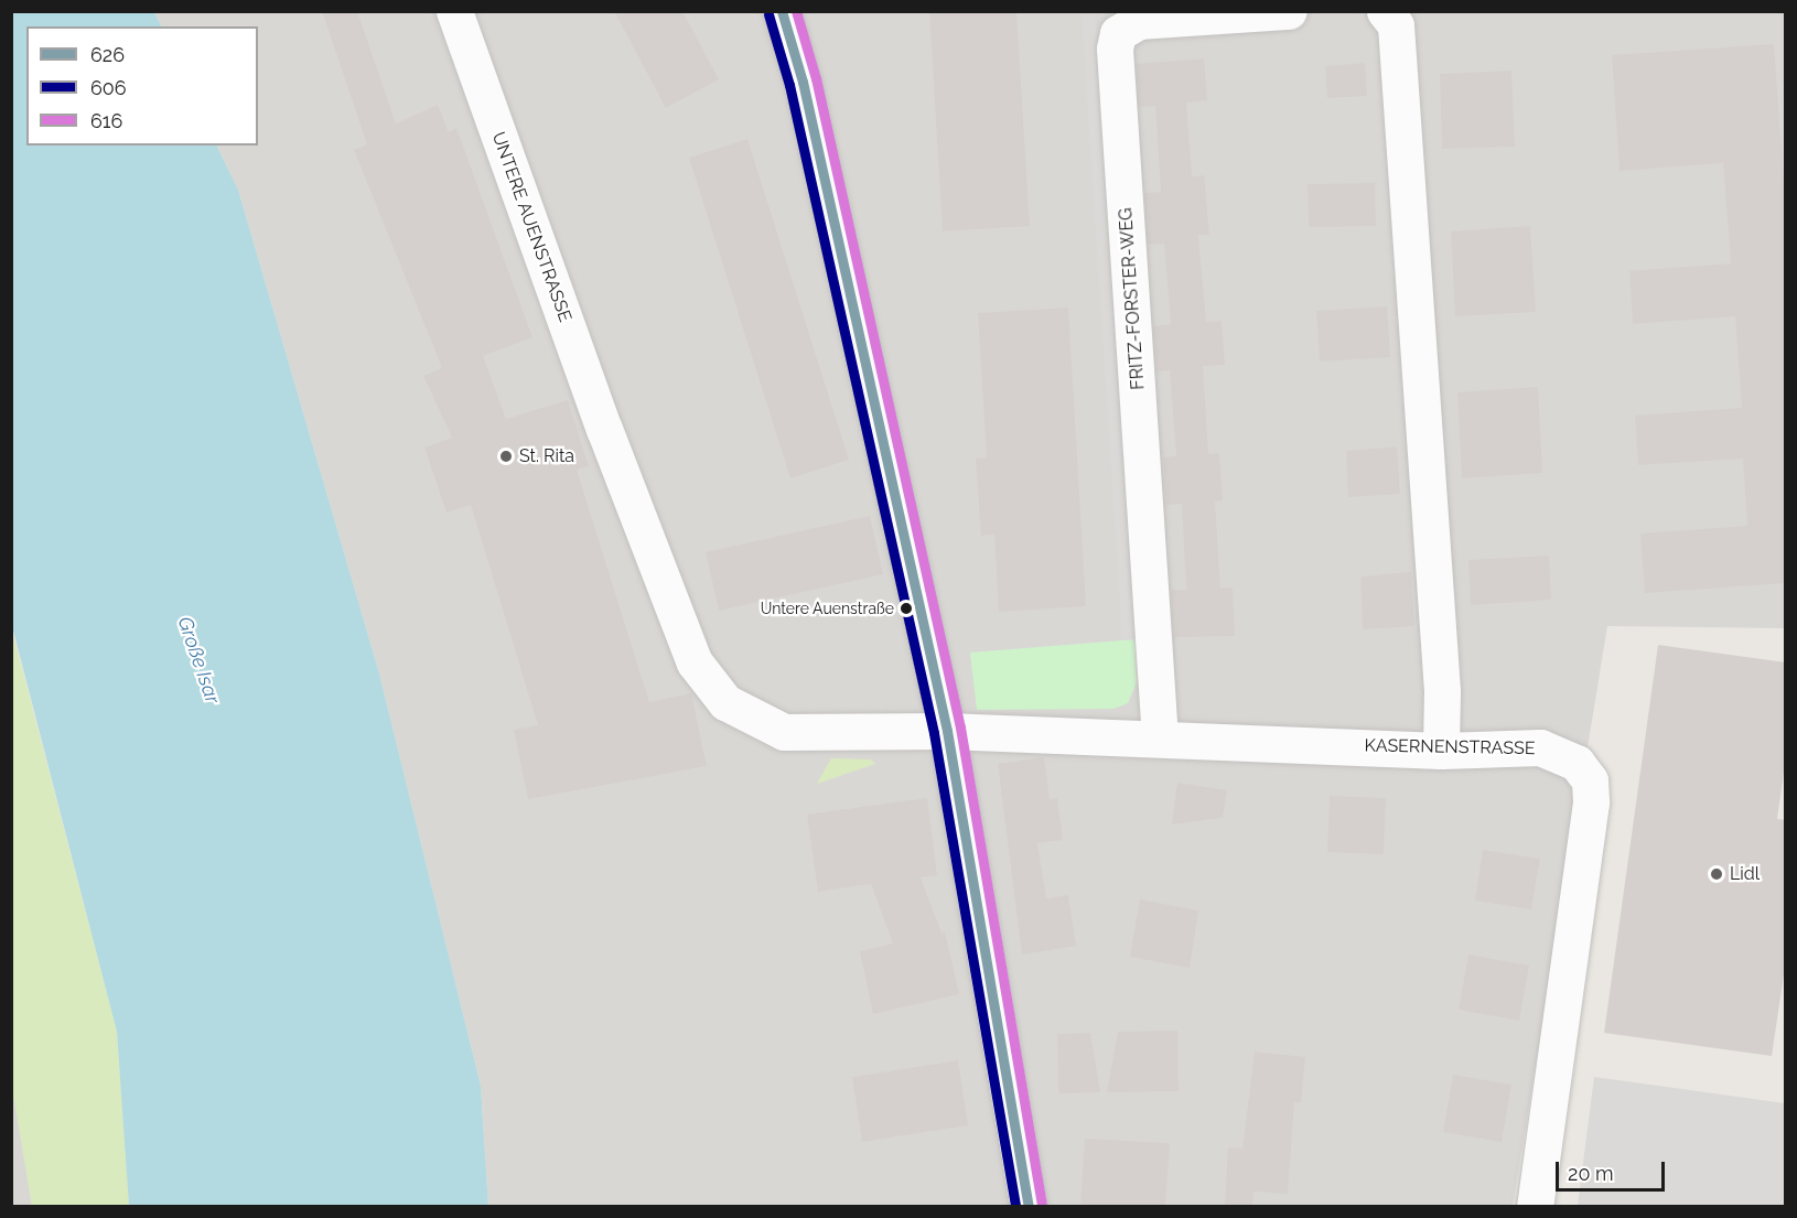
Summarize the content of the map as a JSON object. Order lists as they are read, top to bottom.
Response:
{
  "streets": {
    "street": ["UNTERE AUENSTRASSE", "FRITZ-FORSTER-WEG", "KASERNENSTRASSE"]
  },
  "crossings": [
    ["UNTERE AUENSTRASSE", "KASERNENSTRASSE"],
    ["FRITZ-FORSTER-WEG", "KASERNENSTRASSE"]
  ],
  "water": ["Große Isar"],
  "places": ["St. Rita", "Untere Auenstraße", "Lidl"],
  "lines": ["transit line 626", "transit line 616", "transit line 606"],
  "legend": ["626", "606", "616"],
  "scale_bar": "20 m"
}
